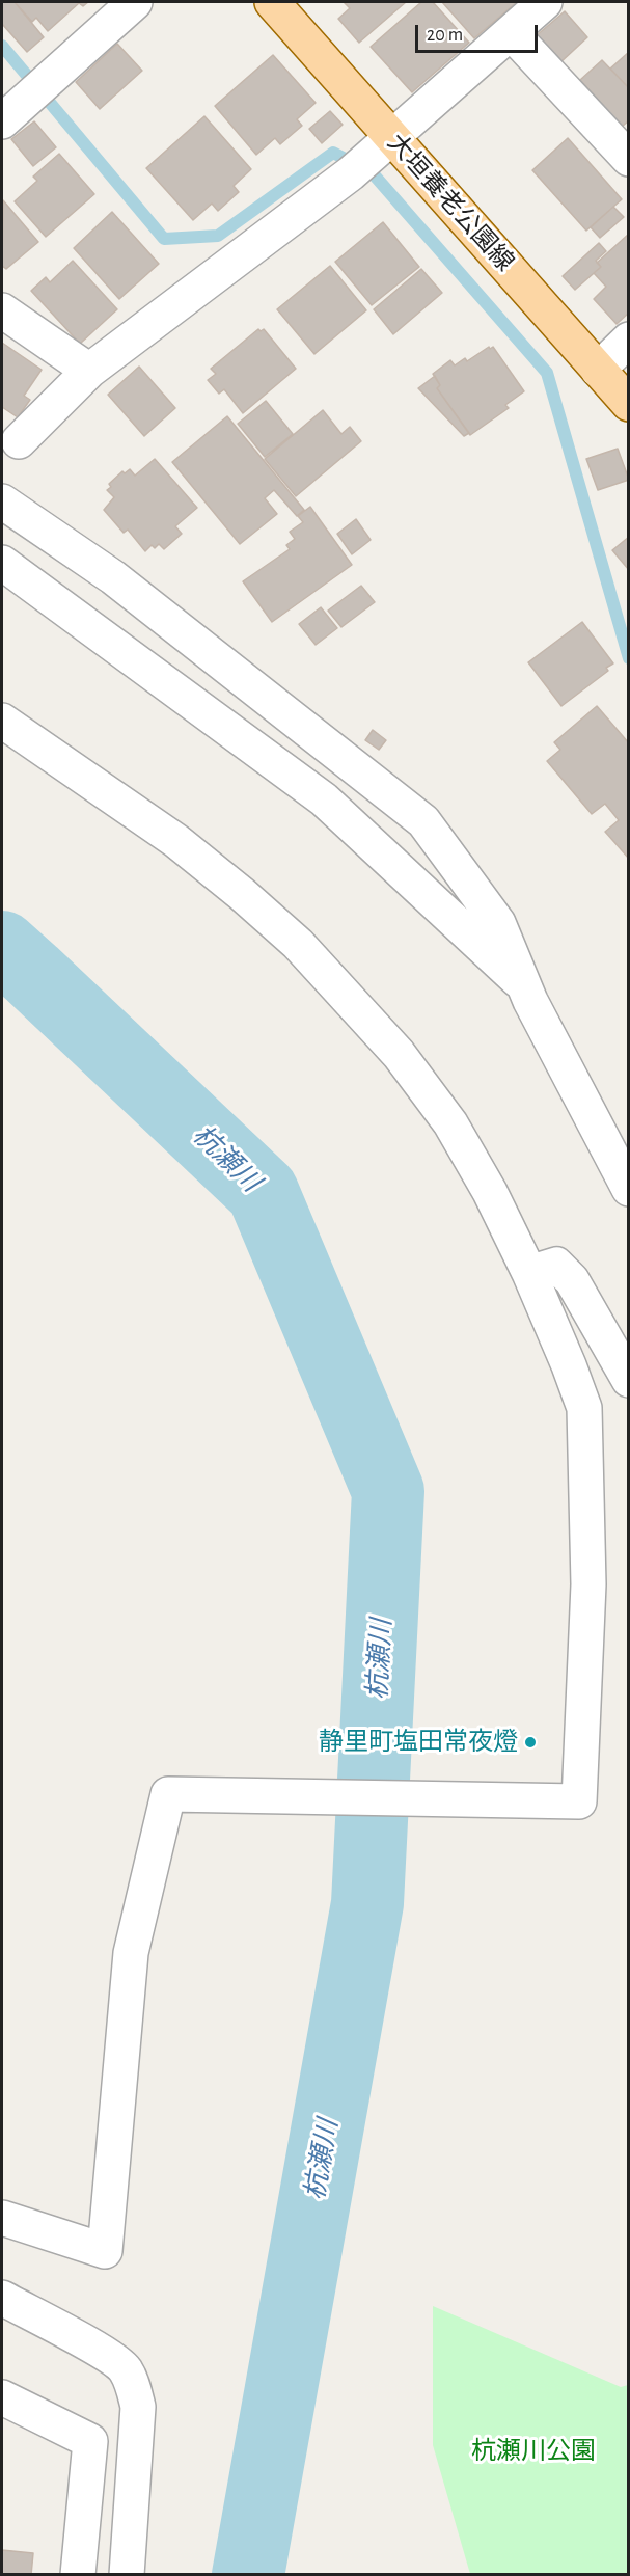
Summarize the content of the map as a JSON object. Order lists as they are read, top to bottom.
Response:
{
  "streets": {
    "main road": ["大垣養老公園線"]
  },
  "water": ["杭瀬川"],
  "parks": ["杭瀬川公園"],
  "places": ["静里町塩田常夜燈"],
  "scale_bar": "20 m"
}
